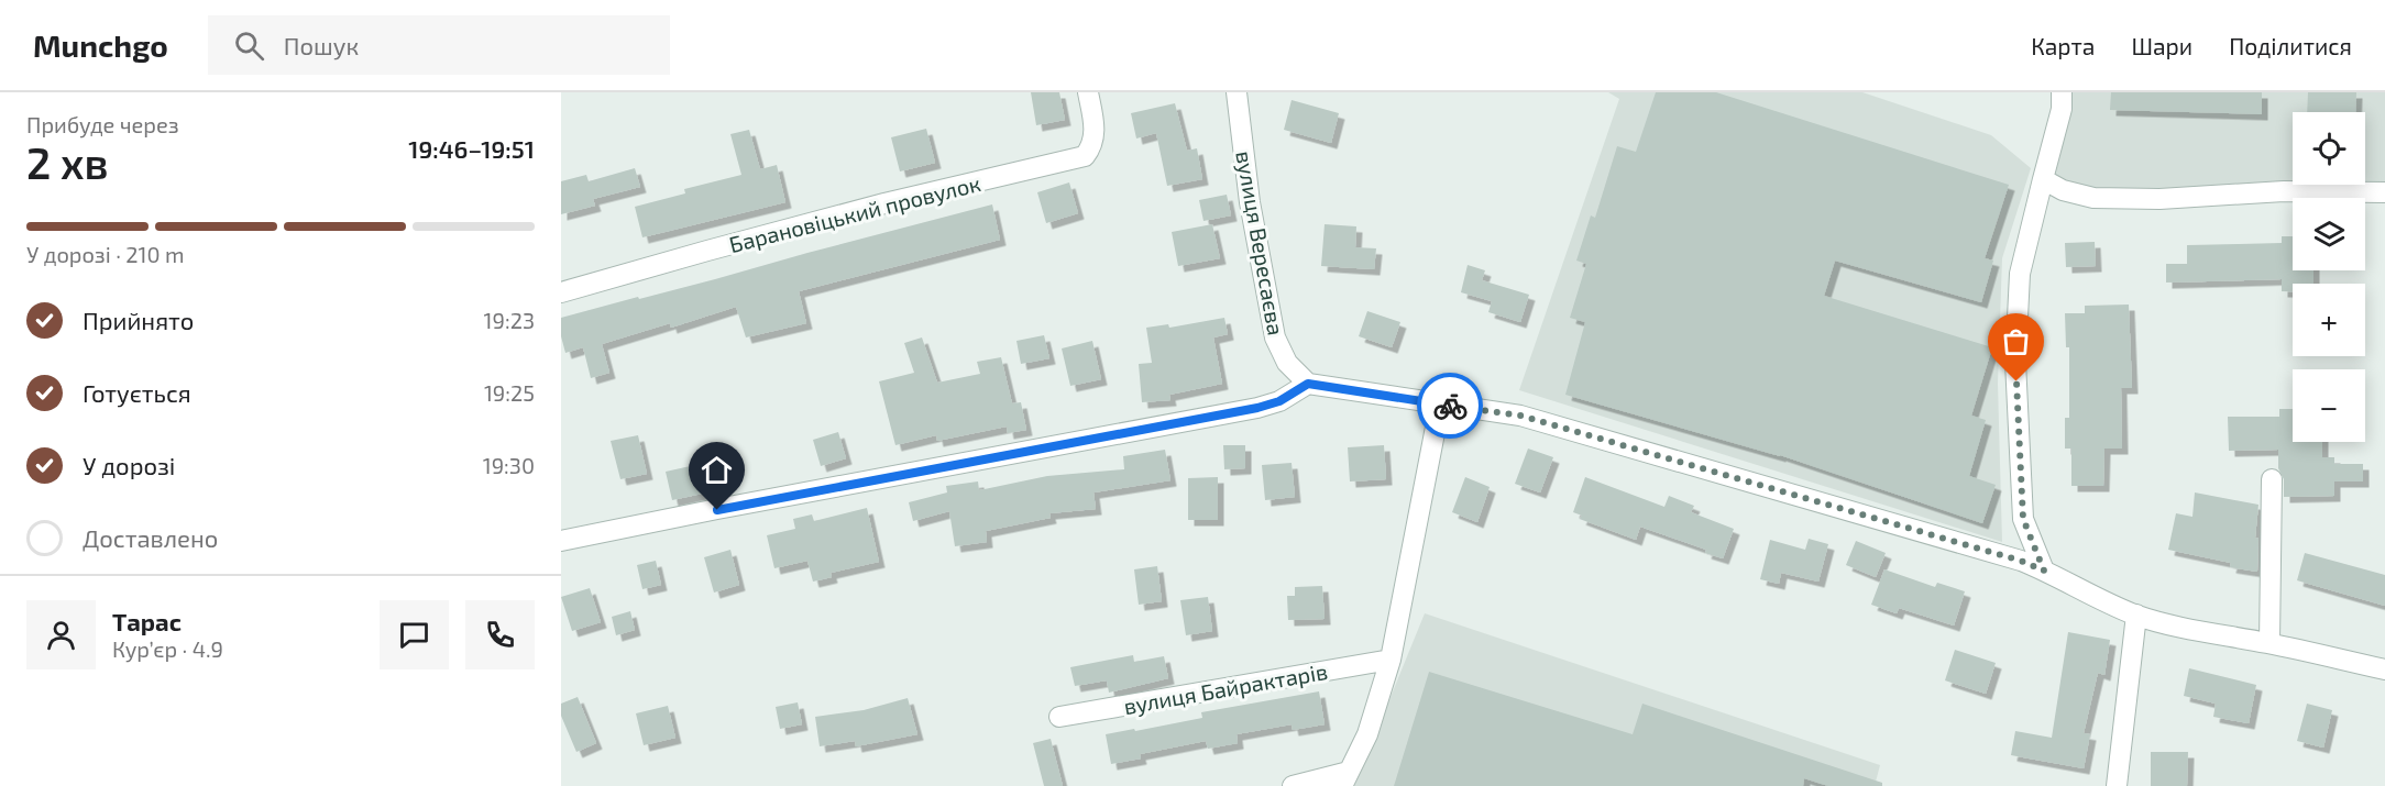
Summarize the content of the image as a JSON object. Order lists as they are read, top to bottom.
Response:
{
  "streets": {
    "street": ["Барановіцький провулок", "вулиця Вересаєва", "вулиця Байрактарів"]
  },
  "page": {
    "header": "Munchgo",
    "search": "Пошук",
    "nav": ["Карта", "Шари", "Поділитися"],
    "heading": ["2 хв", "Прибуде через", "19:46–19:51"],
    "panel": ["Тарас", "Кур’єр · 4.9"],
    "map_buttons": ["+", "−"],
    "bar": "У дорозі · 210 m",
    "list": [
      ["Прийнято", "19:23"],
      ["Готується", "19:25"],
      ["У дорозі", "19:30"],
      "Доставлено"
    ]
  }
}
